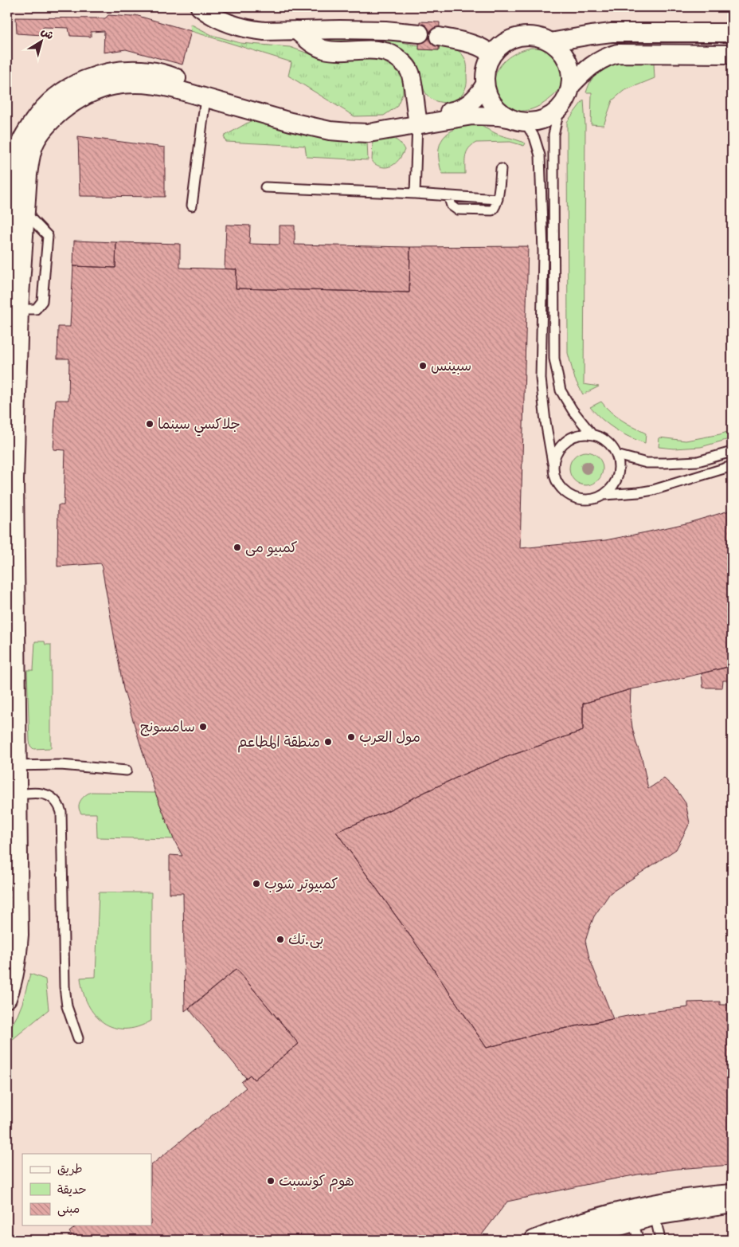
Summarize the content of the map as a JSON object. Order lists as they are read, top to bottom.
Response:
{
  "places": [
    "سبينس",
    "جلاكسي سينما",
    "كمبيو مى",
    "سامسونج",
    "مول العرب",
    "منطقة المطاعم",
    "كمبيوتر شوب",
    "بى.تك",
    "هوم كونسبت"
  ],
  "legend": ["طريق", "حديقة", "مبنى"],
  "north": "top right"
}
